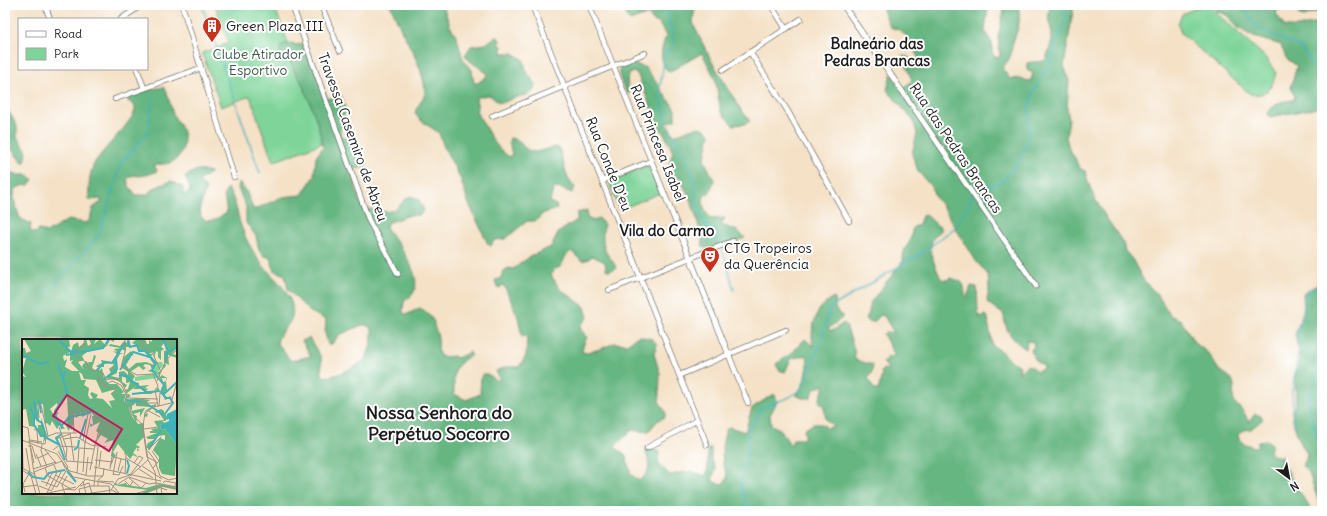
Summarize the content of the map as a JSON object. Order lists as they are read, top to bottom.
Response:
{
  "streets": {
    "street": [
      "Travessa Casemiro de Abreu",
      "Rua Princesa Isabel",
      "Rua das Pedras Brancas",
      "Rua Conde D'eu"
    ]
  },
  "districts": ["Balneário das Pedras Brancas", "Vila do Carmo", "Nossa Senhora do Perpétuo Socorro"],
  "parks": ["Clube Atirador Esportivo"],
  "places": {
    "building": ["Green Plaza III"],
    "theatre": ["CTG Tropeiros da Querência"]
  },
  "legend": ["Road", "Park"],
  "north": "bottom right"
}
